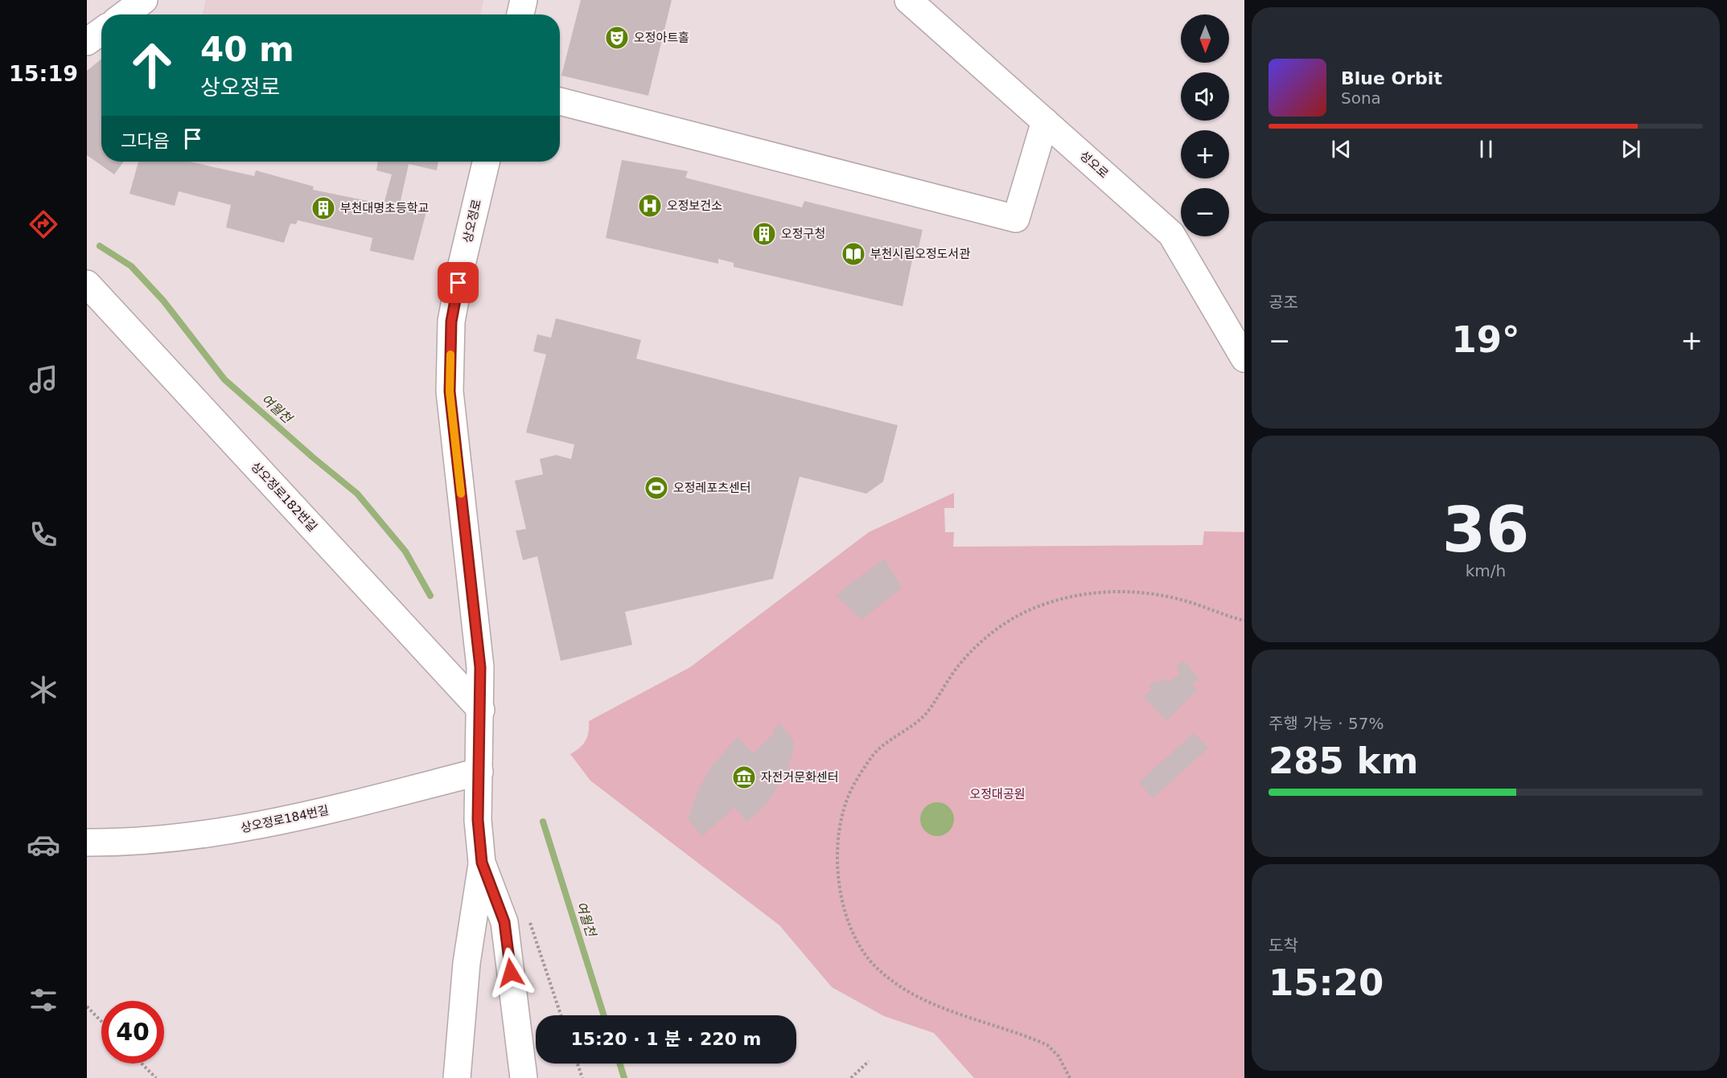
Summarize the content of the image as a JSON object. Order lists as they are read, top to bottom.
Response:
{
  "streets": {
    "street": [
      "성오로",
      "상오정로",
      "상오정로182번길",
      "상오정로184번길"
    ]
  },
  "crossings": [
    ["상오정로", "상오정로182번길"],
    ["상오정로", "상오정로184번길"]
  ],
  "water": ["여월천"],
  "parks": ["오정대공원"],
  "places": {
    "theatre": ["오정아트홀"],
    "hospital": ["오정보건소"],
    "building": ["부천대명초등학교", "오정구청"],
    "library": ["부천시립오정도서관"],
    "sports": ["오정레포츠센터"],
    "museum": ["자전거문화센터"]
  },
  "north": "bottom",
  "page": {
    "tabs": "15:19",
    "map_buttons": ["+", "−"],
    "turn": ["40 m", "상오정로"],
    "song": ["Blue Orbit", "Sona"],
    "then": "그다음",
    "tile": [
      "공조",
      ["36", "km/h"],
      ["주행 가능 · 57%", "285 km"],
      ["도착", "15:20"]
    ],
    "heat": ["−", "19°", "+"],
    "limit": "40",
    "trip": "15:20 · 1 분 · 220 m"
  }
}
